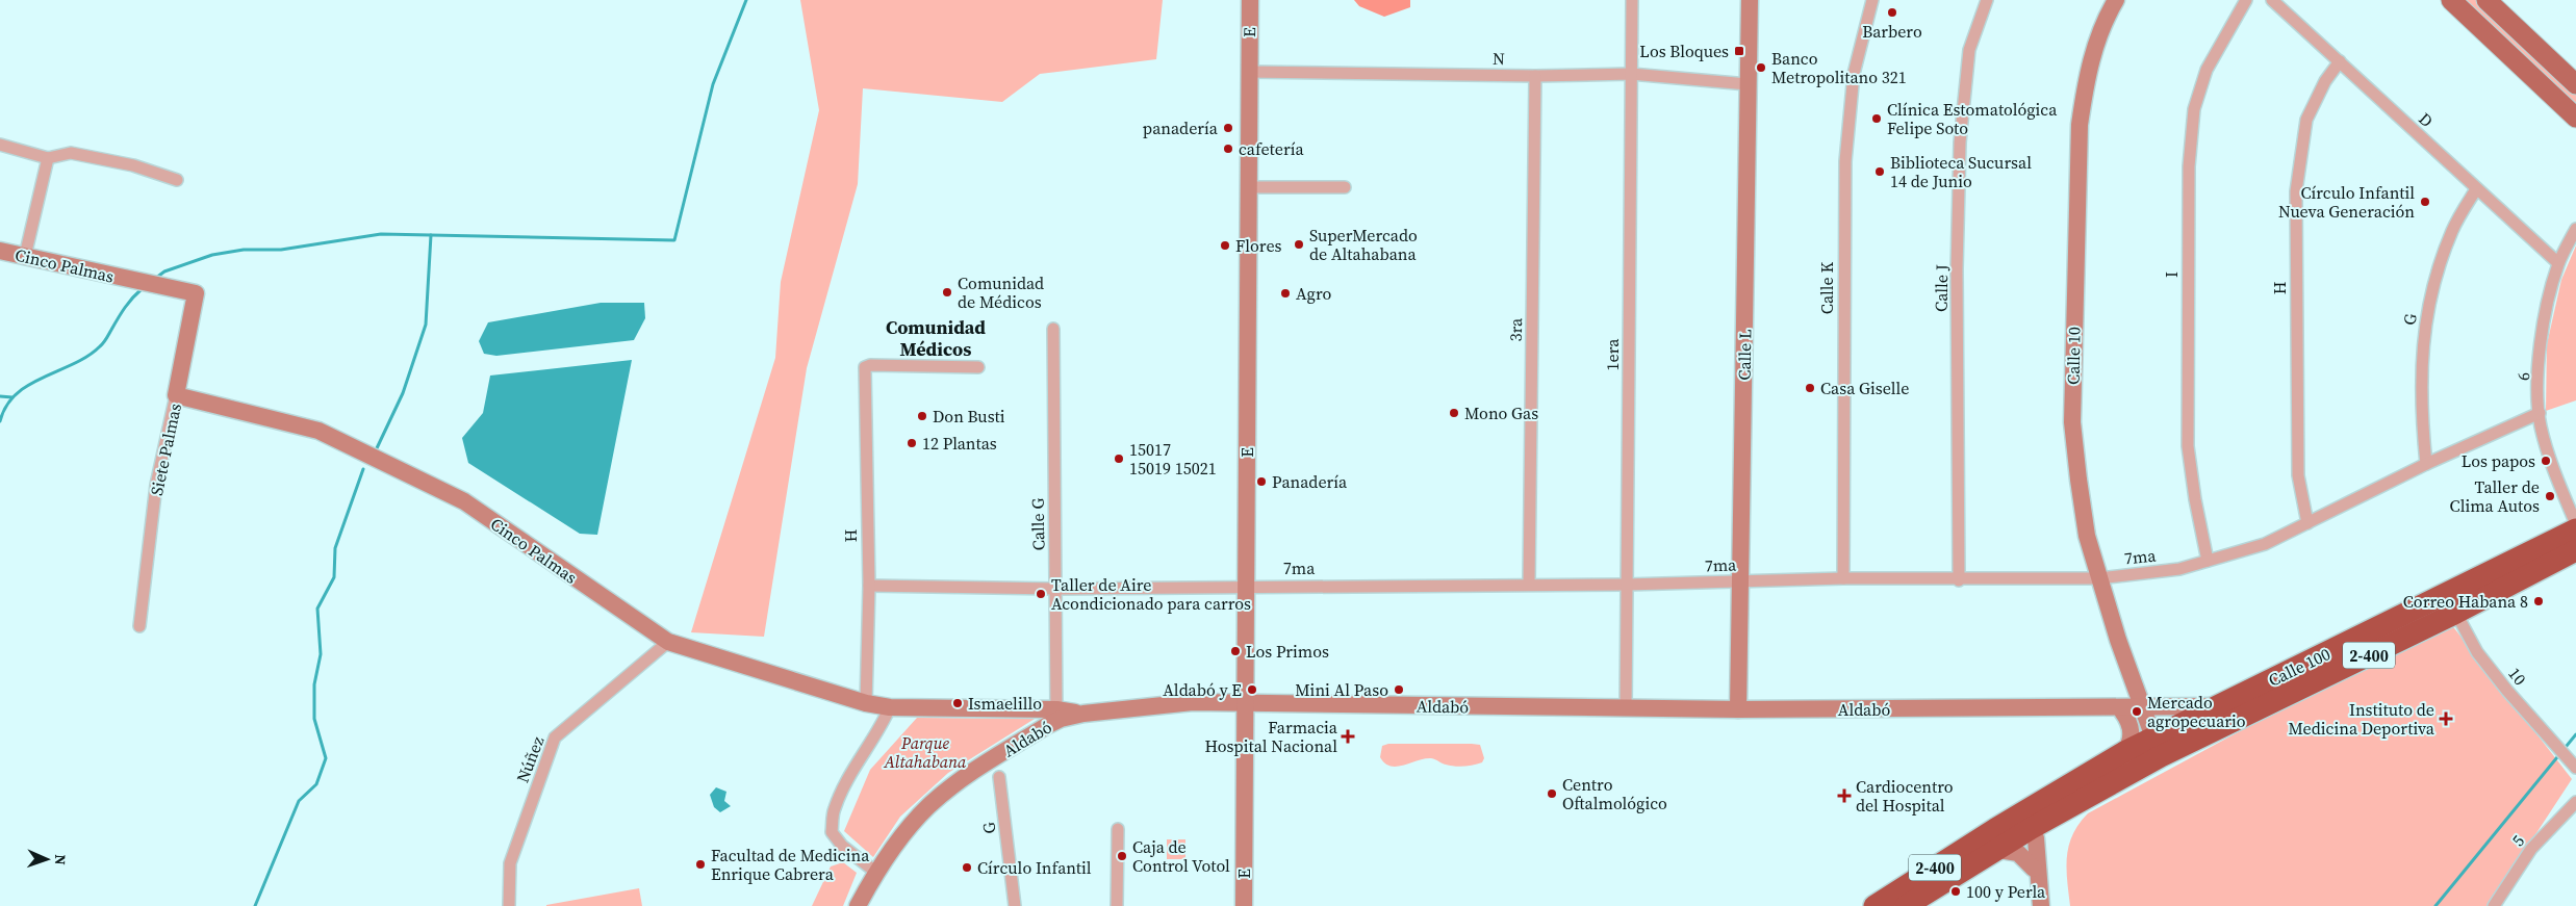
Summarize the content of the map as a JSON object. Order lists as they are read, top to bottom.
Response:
{
  "streets": {
    "highway": ["2-400", "Calle 100"],
    "street": [
      "E",
      "N",
      "D",
      "Cinco Palmas",
      "I",
      "Calle K",
      "Calle J",
      "H",
      "G",
      "3ra",
      "1era",
      "Calle L",
      "Calle 10",
      "6",
      "Siete Palmas",
      "Calle G",
      "7ma",
      "10",
      "Aldabó",
      "Núñez",
      "5"
    ]
  },
  "crossings": [
    ["E", "N"],
    ["E", "7ma"],
    ["E", "Aldabó"],
    ["N", "3ra"],
    ["N", "1era"],
    ["N", "Calle L"],
    ["D", "H"],
    ["D", "G"],
    ["D", "6"],
    ["Cinco Palmas", "H"],
    ["Cinco Palmas", "Siete Palmas"],
    ["Cinco Palmas", "Calle G"],
    ["Cinco Palmas", "Aldabó"],
    ["Cinco Palmas", "Núñez"],
    ["I", "7ma"],
    ["Calle K", "7ma"],
    ["Calle J", "7ma"],
    ["H", "7ma"],
    ["G", "7ma"],
    ["3ra", "7ma"],
    ["1era", "7ma"],
    ["1era", "Aldabó"],
    ["Calle L", "7ma"],
    ["Calle L", "Aldabó"],
    ["Calle 10", "7ma"],
    ["Calle 10", "Calle 100"],
    ["Calle 10", "Aldabó"],
    ["6", "7ma"],
    ["Calle G", "7ma"],
    ["Calle G", "Aldabó"],
    ["2-400", "Calle 100"],
    ["Calle 100", "10"],
    ["Calle 100", "Aldabó"]
  ],
  "districts": ["Comunidad Médicos"],
  "parks": ["Parque Altahabana"],
  "places": {
    "other": [
      "Barbero",
      "Banco Metropolitano 321",
      "Clínica Estomatológica Felipe Soto",
      "panadería",
      "cafetería",
      "Biblioteca Sucursal 14 de Junio",
      "Círculo Infantil Nueva Generación",
      "SuperMercado de Altahabana",
      "Flores",
      "Comunidad de Médicos",
      "Agro",
      "Casa Giselle",
      "Mono Gas",
      "Don Busti",
      "12 Plantas",
      "15017 15019 15021",
      "Los papos",
      "Panadería",
      "Taller de Clima Autos",
      "Taller de Aire Acondicionado para carros",
      "Correo Habana 8",
      "Los Primos",
      "Aldabó y E",
      "Mini Al Paso",
      "Ismaelillo",
      "Mercado agropecuario",
      "Centro Oftalmológico",
      "Caja de Control Votol",
      "Facultad de Medicina Enrique Cabrera",
      "Círculo Infantil",
      "100 y Perla"
    ],
    "transit": ["Los Bloques"],
    "health": ["Instituto de Medicina Deportiva", "Farmacia Hospital Nacional", "Cardiocentro del Hospital"]
  },
  "north": "right"
}
